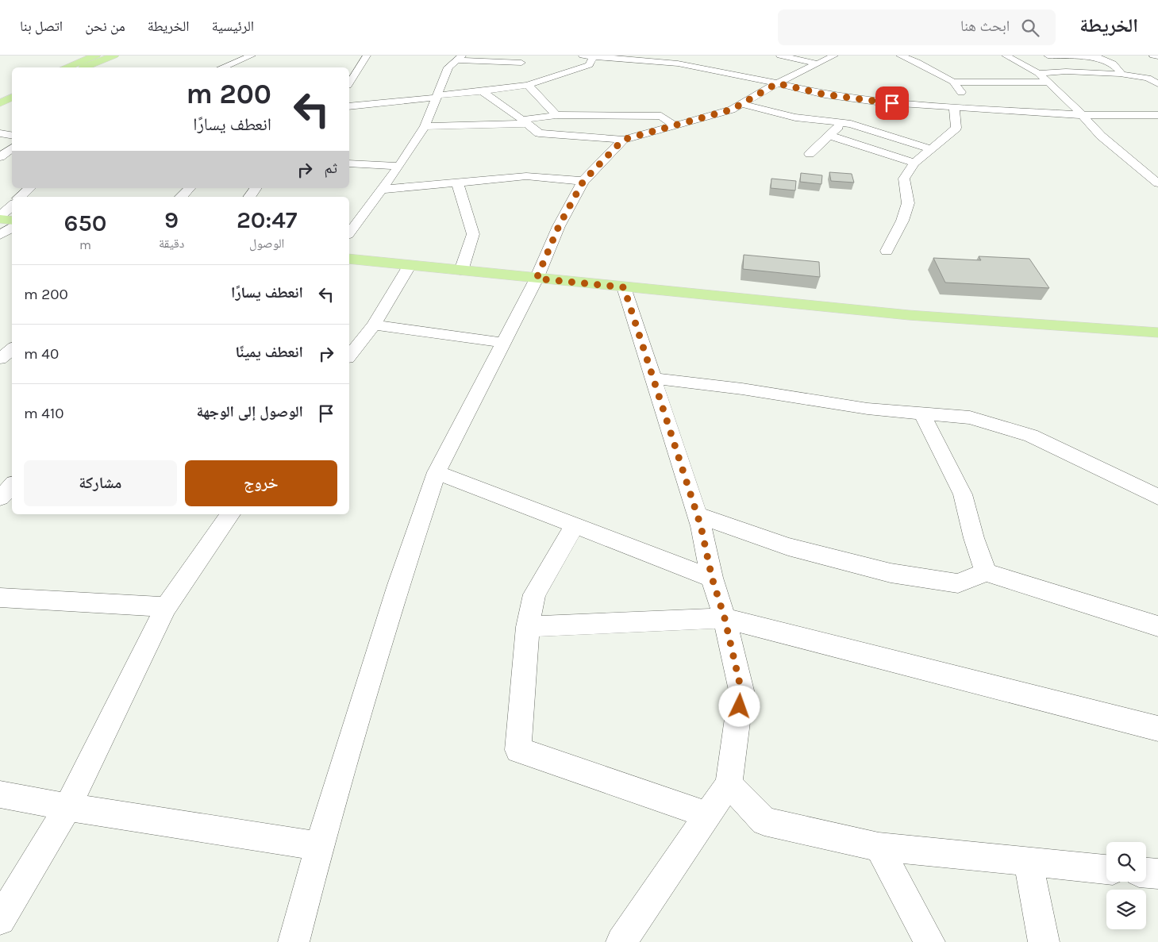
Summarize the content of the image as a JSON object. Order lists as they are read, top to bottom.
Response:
{
  "page": {
    "header": "الخريطة",
    "search": "ابحث هنا",
    "nav": [
      "الرئيسية",
      "الخريطة",
      "من نحن",
      "اتصل بنا"
    ],
    "turn": ["200 m", "انعطف يسارًا"],
    "then": "ثم",
    "eta": [
      "20:47",
      "الوصول",
      "9",
      "دقيقة",
      "650",
      "m"
    ],
    "list": [
      {
        "name": "انعطف يسارًا",
        "value": "200 m"
      },
      {
        "name": "انعطف يمينًا",
        "value": "40 m"
      },
      {
        "name": "الوصول إلى الوجهة",
        "value": "410 m"
      }
    ],
    "buttons": ["خروج", "مشاركة"]
  }
}
